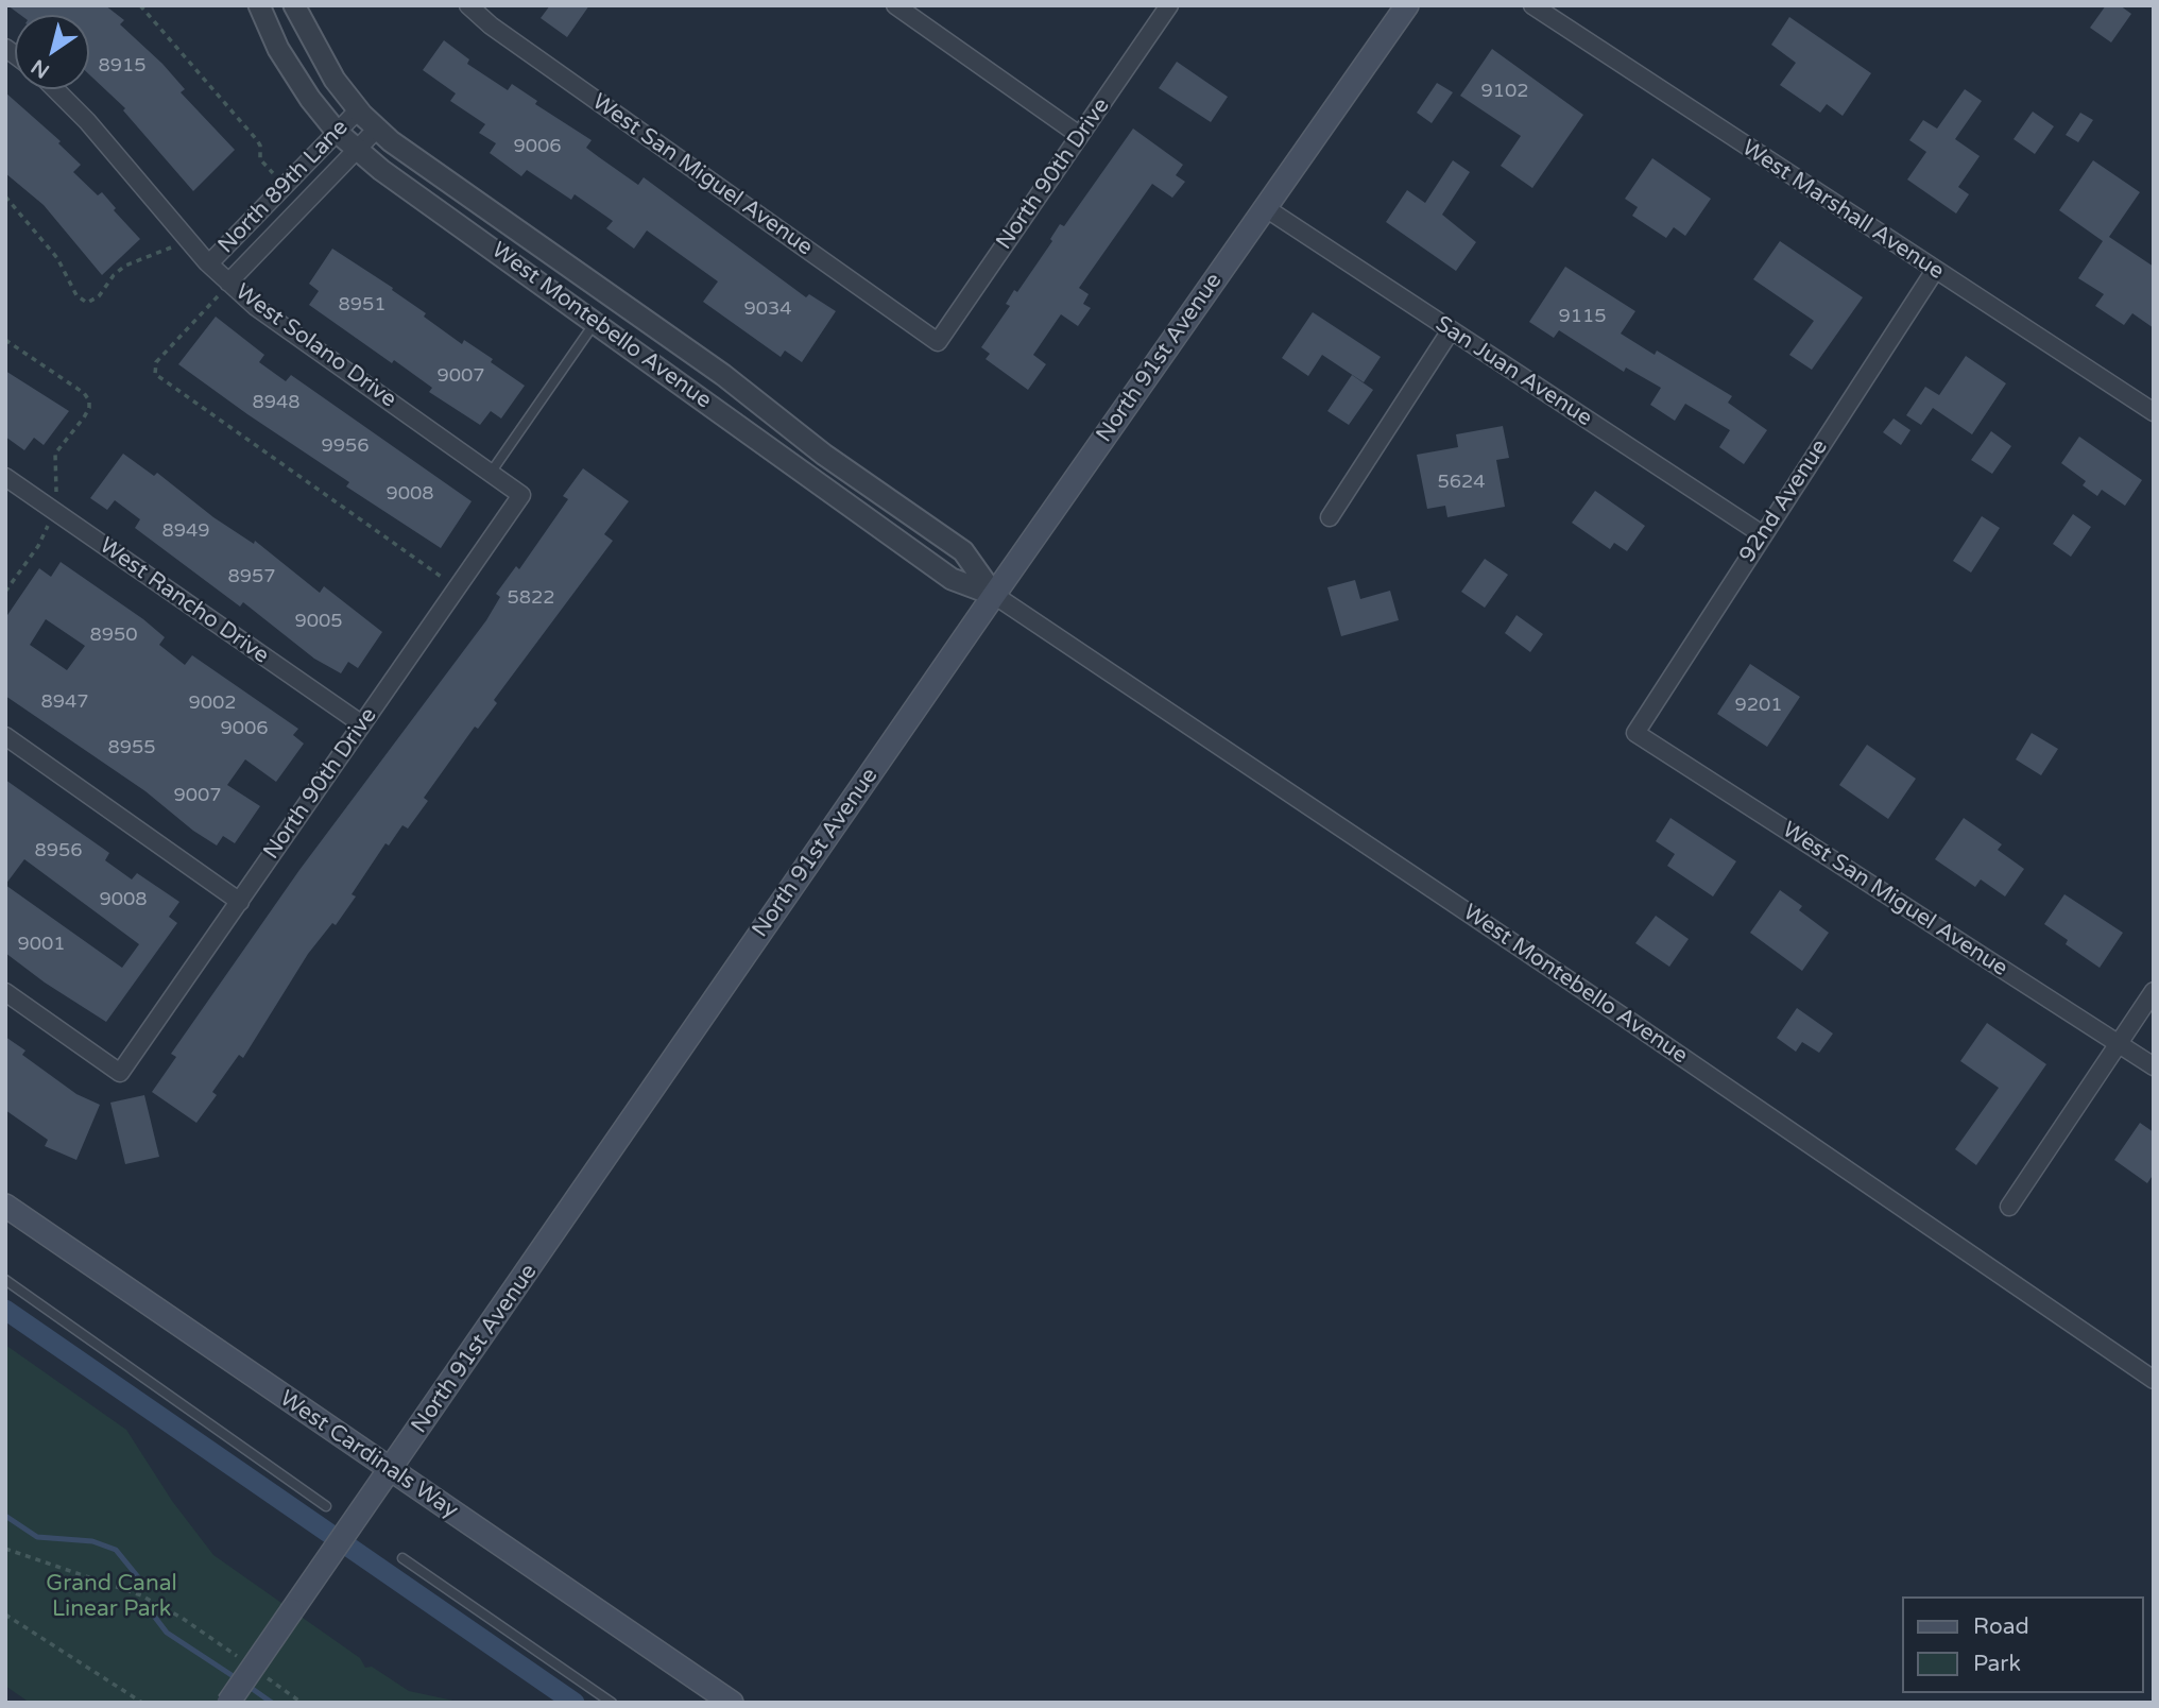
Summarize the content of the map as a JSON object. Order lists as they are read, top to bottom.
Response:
{
  "streets": {
    "main road": ["North 91st Avenue", "West Cardinals Way"],
    "street": [
      "North 90th Drive",
      "West San Miguel Avenue",
      "North 89th Lane",
      "West Marshall Avenue",
      "West Montebello Avenue",
      "West Solano Drive",
      "San Juan Avenue",
      "92nd Avenue",
      "West Rancho Drive"
    ]
  },
  "crossings": [
    ["North 90th Drive", "West San Miguel Avenue"],
    ["North 90th Drive", "West Solano Drive"],
    ["North 90th Drive", "West Rancho Drive"],
    ["West San Miguel Avenue", "92nd Avenue"],
    ["North 89th Lane", "West Montebello Avenue"],
    ["North 89th Lane", "West Solano Drive"],
    ["West Marshall Avenue", "92nd Avenue"],
    ["West Montebello Avenue", "North 91st Avenue"],
    ["North 91st Avenue", "San Juan Avenue"],
    ["North 91st Avenue", "West Cardinals Way"],
    ["San Juan Avenue", "92nd Avenue"]
  ],
  "parks": ["Grand Canal Linear Park"],
  "house_numbers": [
    "8915",
    "9102",
    "9006",
    "8951",
    "9034",
    "9115",
    "9007",
    "8948",
    "9956",
    "5624",
    "9008",
    "8949",
    "8957",
    "5822",
    "9005",
    "8950",
    "8947",
    "9002",
    "9201",
    "9006",
    "8955",
    "9007",
    "8956",
    "9008",
    "9001"
  ],
  "legend": ["Road", "Park"],
  "north": "bottom left"
}
